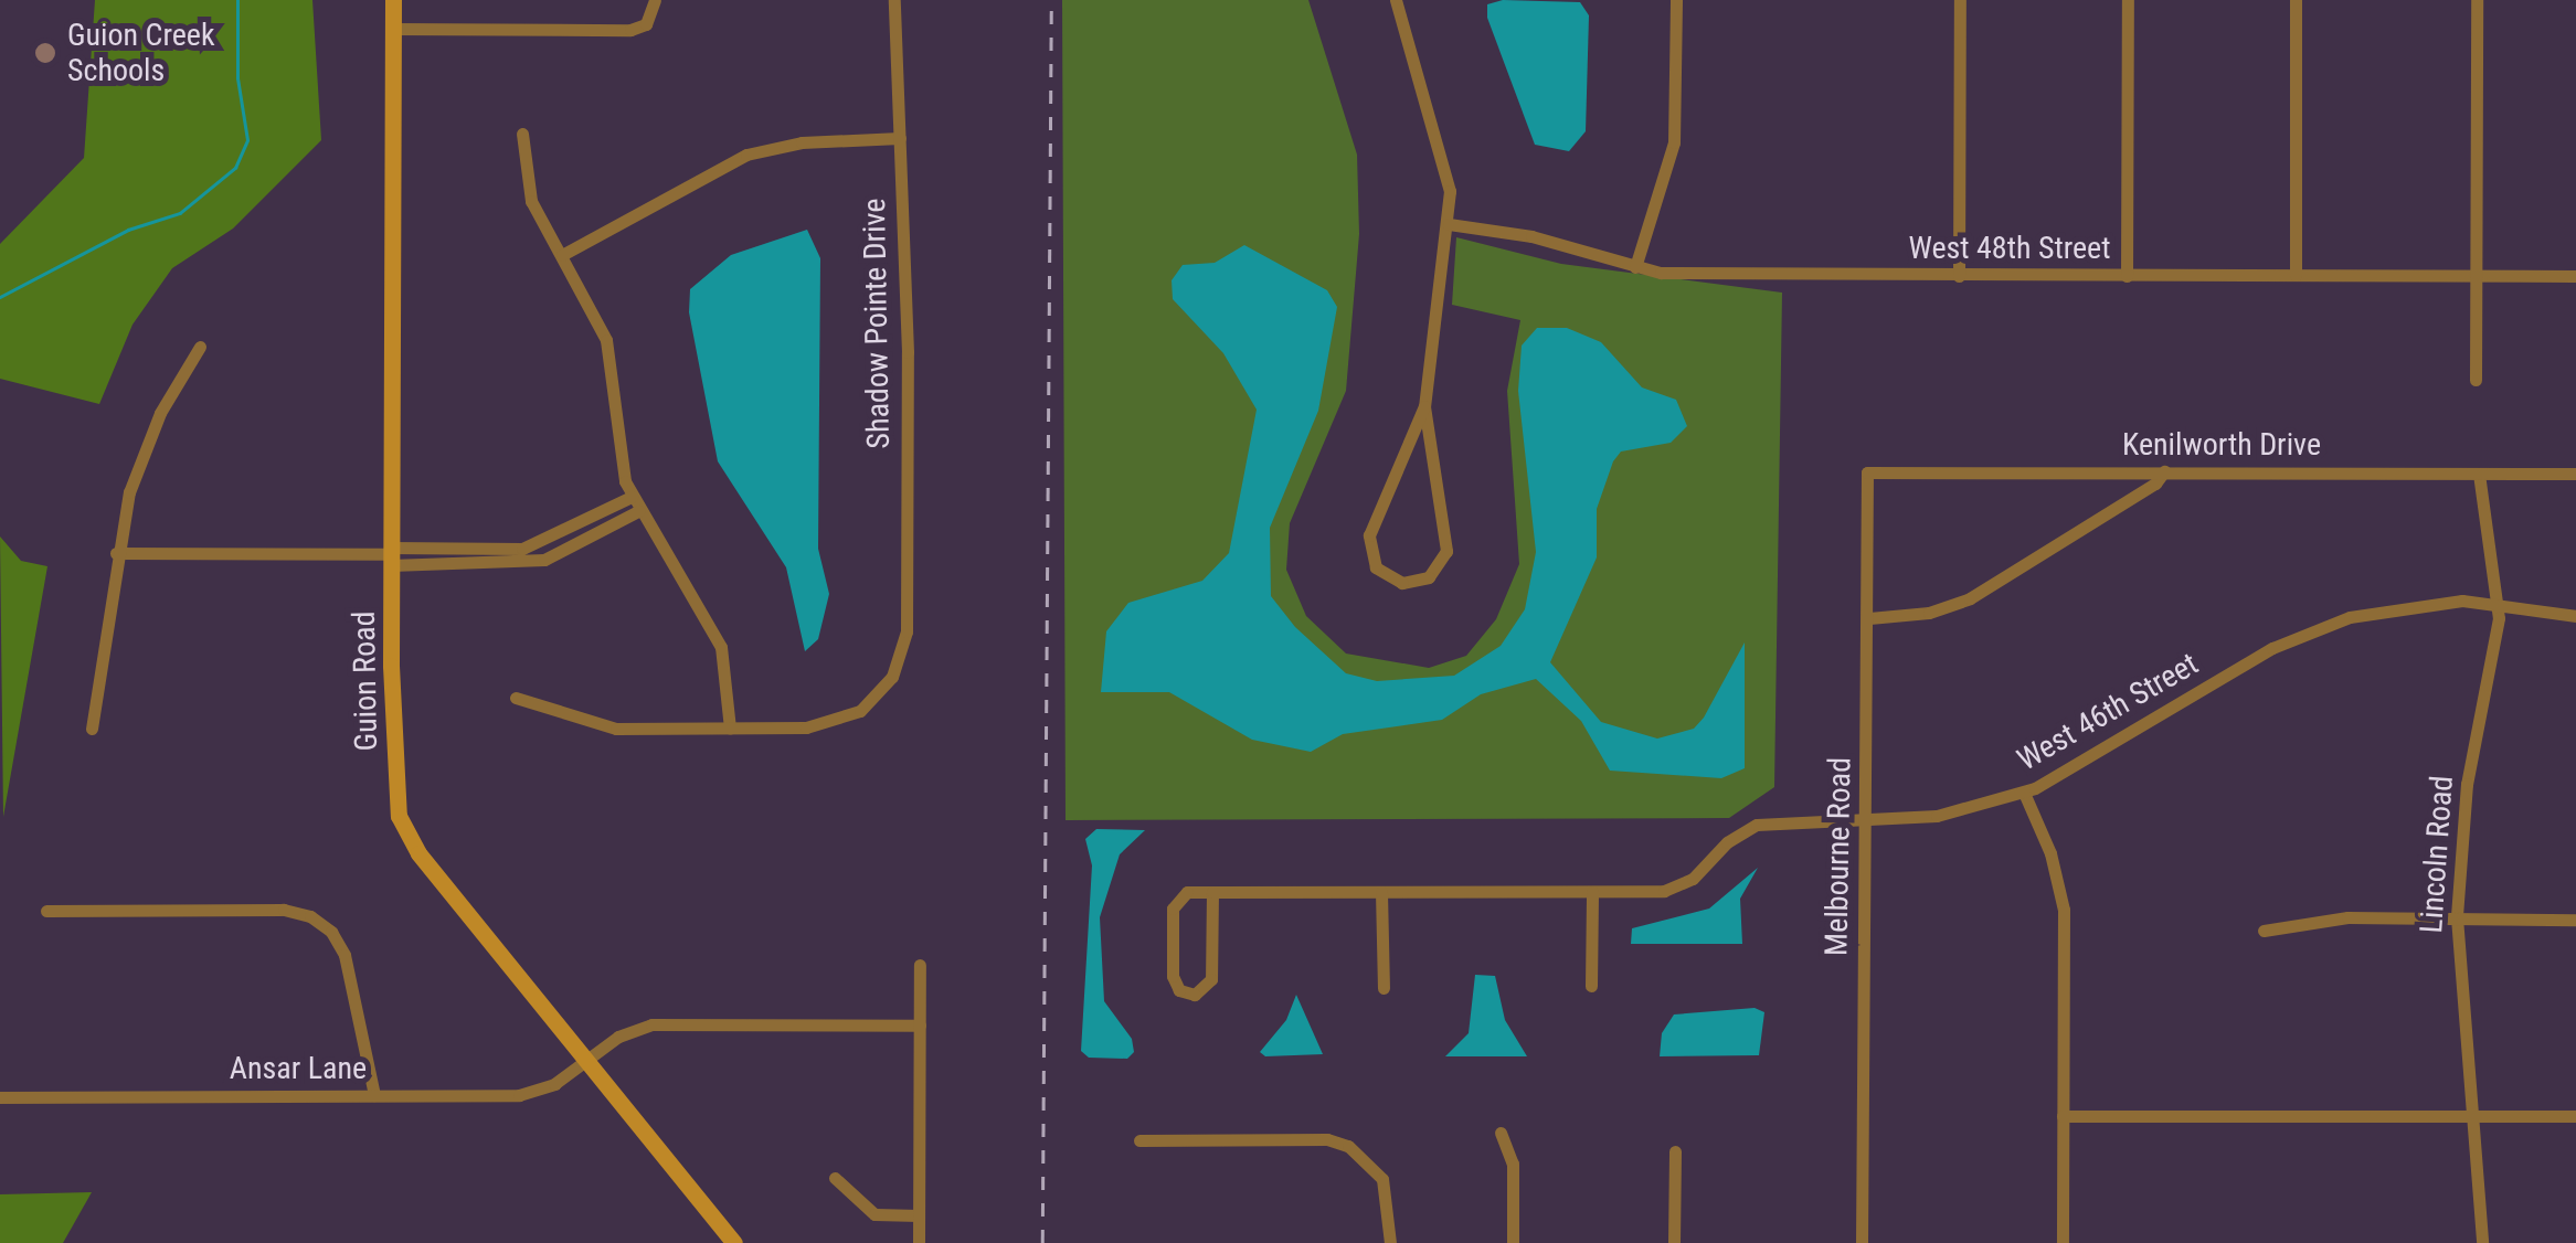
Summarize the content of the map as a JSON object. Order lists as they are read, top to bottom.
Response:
{
  "streets": {
    "street": [
      "West 48th Street",
      "Shadow Pointe Drive",
      "Kenilworth Drive",
      "Guion Road",
      "West 46th Street",
      "Lincoln Road",
      "Melbourne Road",
      "Ansar Lane"
    ]
  },
  "crossings": [
    ["Kenilworth Drive", "Lincoln Road"],
    ["Kenilworth Drive", "Melbourne Road"],
    ["Guion Road", "Ansar Lane"],
    ["West 46th Street", "Lincoln Road"],
    ["West 46th Street", "Melbourne Road"]
  ],
  "places": ["Guion Creek Schools"]
}
